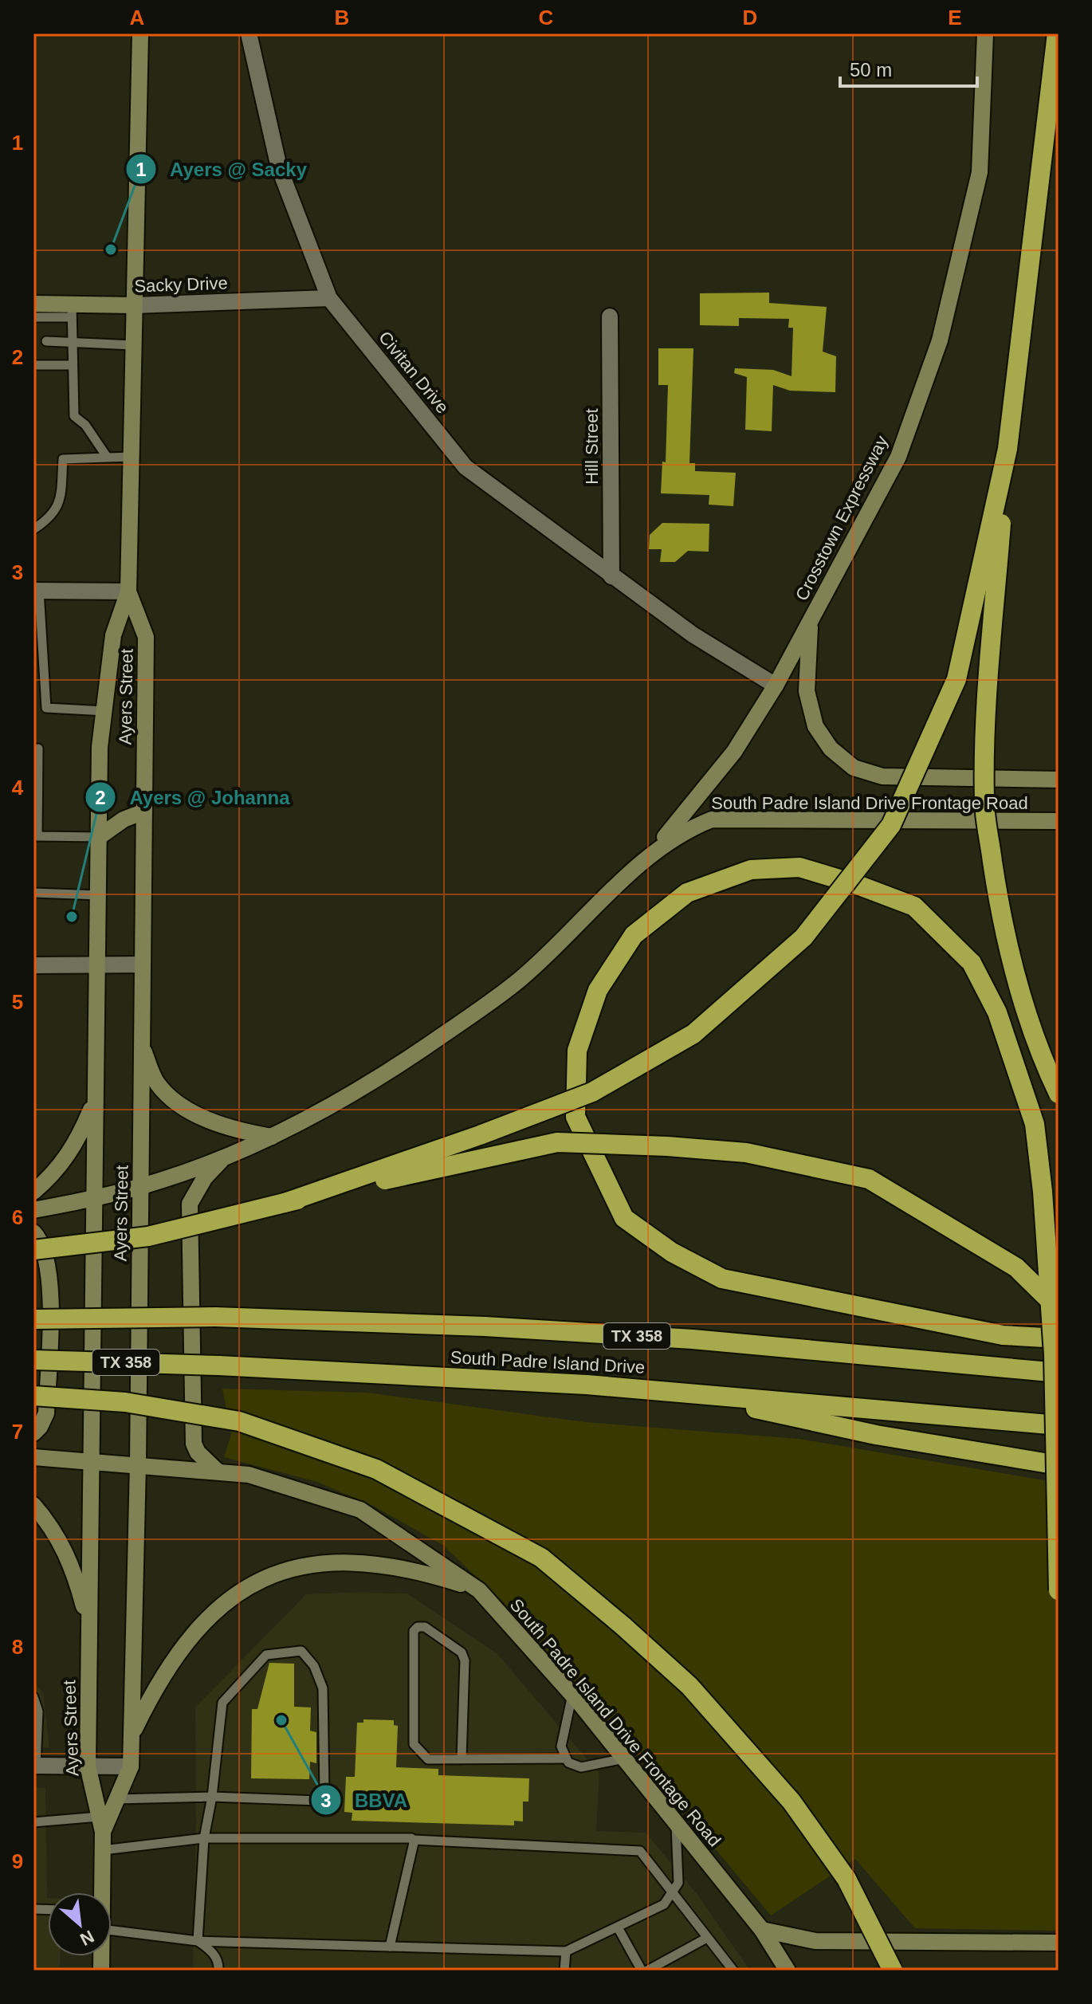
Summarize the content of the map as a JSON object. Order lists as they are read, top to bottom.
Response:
{
  "streets": {
    "highway": ["TX 358", "South Padre Island Drive"],
    "main road": [
      "Sacky Drive",
      "Crosstown Expressway",
      "Ayers Street",
      "South Padre Island Drive Frontage Road"
    ],
    "street": ["Civitan Drive", "Hill Street"]
  },
  "crossings": [
    ["Sacky Drive", "Civitan Drive"],
    ["Sacky Drive", "Ayers Street"],
    ["Civitan Drive", "Hill Street"],
    ["Civitan Drive", "Crosstown Expressway"],
    ["Crosstown Expressway", "South Padre Island Drive Frontage Road"],
    ["Ayers Street", "South Padre Island Drive Frontage Road"]
  ],
  "places": ["Ayers @ Sacky", "Ayers @ Johanna", "BBVA"],
  "scale_bar": "50 m",
  "north": "bottom right",
  "grid": {
    "columns": [
      "A",
      "B",
      "C",
      "D",
      "E"
    ],
    "rows": [
      "1",
      "2",
      "3",
      "4",
      "5",
      "6",
      "7",
      "8",
      "9"
    ]
  }
}
